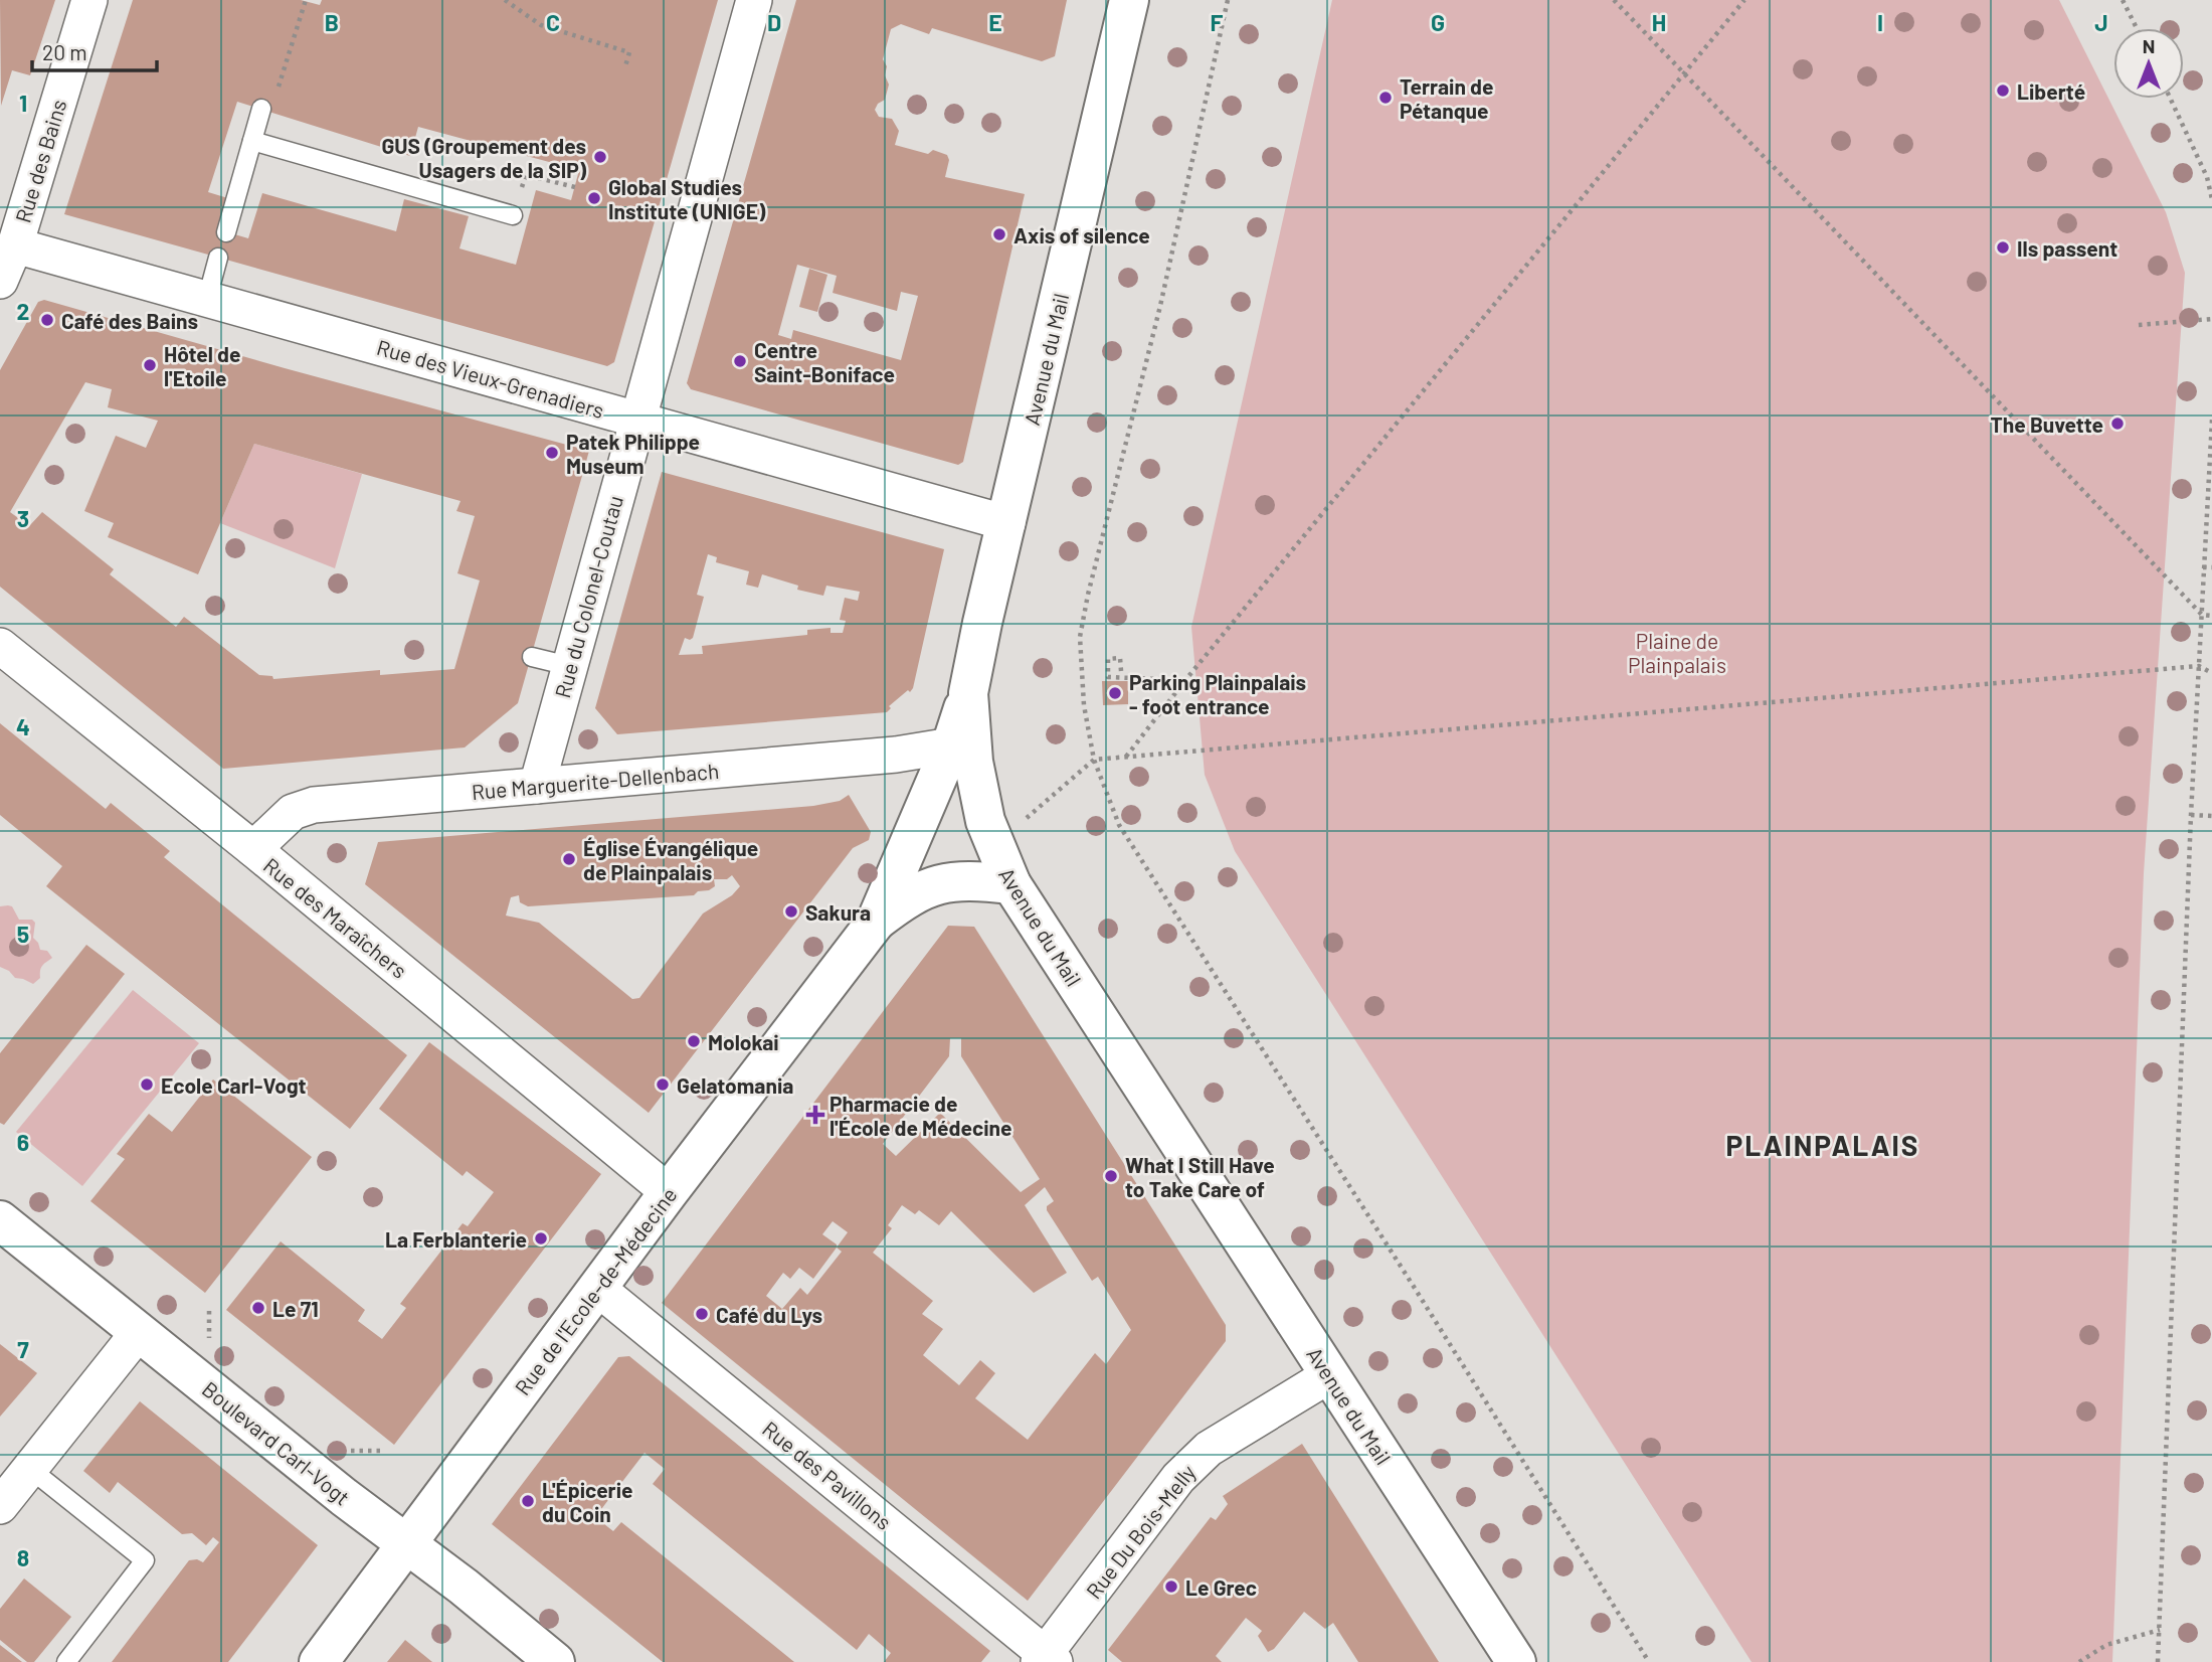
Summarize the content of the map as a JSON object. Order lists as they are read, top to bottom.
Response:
{
  "streets": {
    "street": [
      "Rue des Bains",
      "Avenue du Mail",
      "Rue des Vieux-Grenadiers",
      "Rue du Colonel-Coutau",
      "Rue Marguerite-Dellenbach",
      "Rue des Maraîchers",
      "Rue de l'Ecole-de-Médecine",
      "Boulevard Carl-Vogt",
      "Rue des Pavillons",
      "Rue Du Bois-Melly"
    ]
  },
  "crossings": [
    ["Rue des Bains", "Rue des Vieux-Grenadiers"],
    ["Avenue du Mail", "Rue des Vieux-Grenadiers"],
    ["Avenue du Mail", "Rue Du Bois-Melly"],
    ["Rue des Vieux-Grenadiers", "Rue du Colonel-Coutau"],
    ["Rue du Colonel-Coutau", "Rue Marguerite-Dellenbach"],
    ["Rue Marguerite-Dellenbach", "Rue des Maraîchers"],
    ["Rue des Maraîchers", "Rue de l'Ecole-de-Médecine"],
    ["Rue de l'Ecole-de-Médecine", "Boulevard Carl-Vogt"],
    ["Rue de l'Ecole-de-Médecine", "Rue des Pavillons"],
    ["Rue des Pavillons", "Rue Du Bois-Melly"]
  ],
  "districts": ["PLAINPALAIS"],
  "parks": ["Plaine de Plainpalais"],
  "places": {
    "other": [
      "Liberté",
      "Terrain de Pétanque",
      "GUS (Groupement des Usagers de la SIP)",
      "Global Studies Institute (UNIGE)",
      "Axis of silence",
      "Ils passent",
      "Café des Bains",
      "Centre Saint-Boniface",
      "Hôtel de l'Etoile",
      "The Buvette",
      "Patek Philippe Museum",
      "Parking Plainpalais - foot entrance",
      "Église Évangélique de Plainpalais",
      "Sakura",
      "Molokai",
      "Ecole Carl-Vogt",
      "Gelatomania",
      "What I Still Have to Take Care of",
      "La Ferblanterie",
      "Le 71",
      "Café du Lys",
      "L'Épicerie du Coin",
      "Le Grec"
    ],
    "health": ["Pharmacie de l'École de Médecine"]
  },
  "scale_bar": "20 m",
  "north": "top",
  "grid": {
    "columns": [
      "B",
      "C",
      "D",
      "E",
      "F",
      "G",
      "H",
      "I",
      "J"
    ],
    "rows": [
      "1",
      "2",
      "3",
      "4",
      "5",
      "6",
      "7",
      "8"
    ]
  }
}
